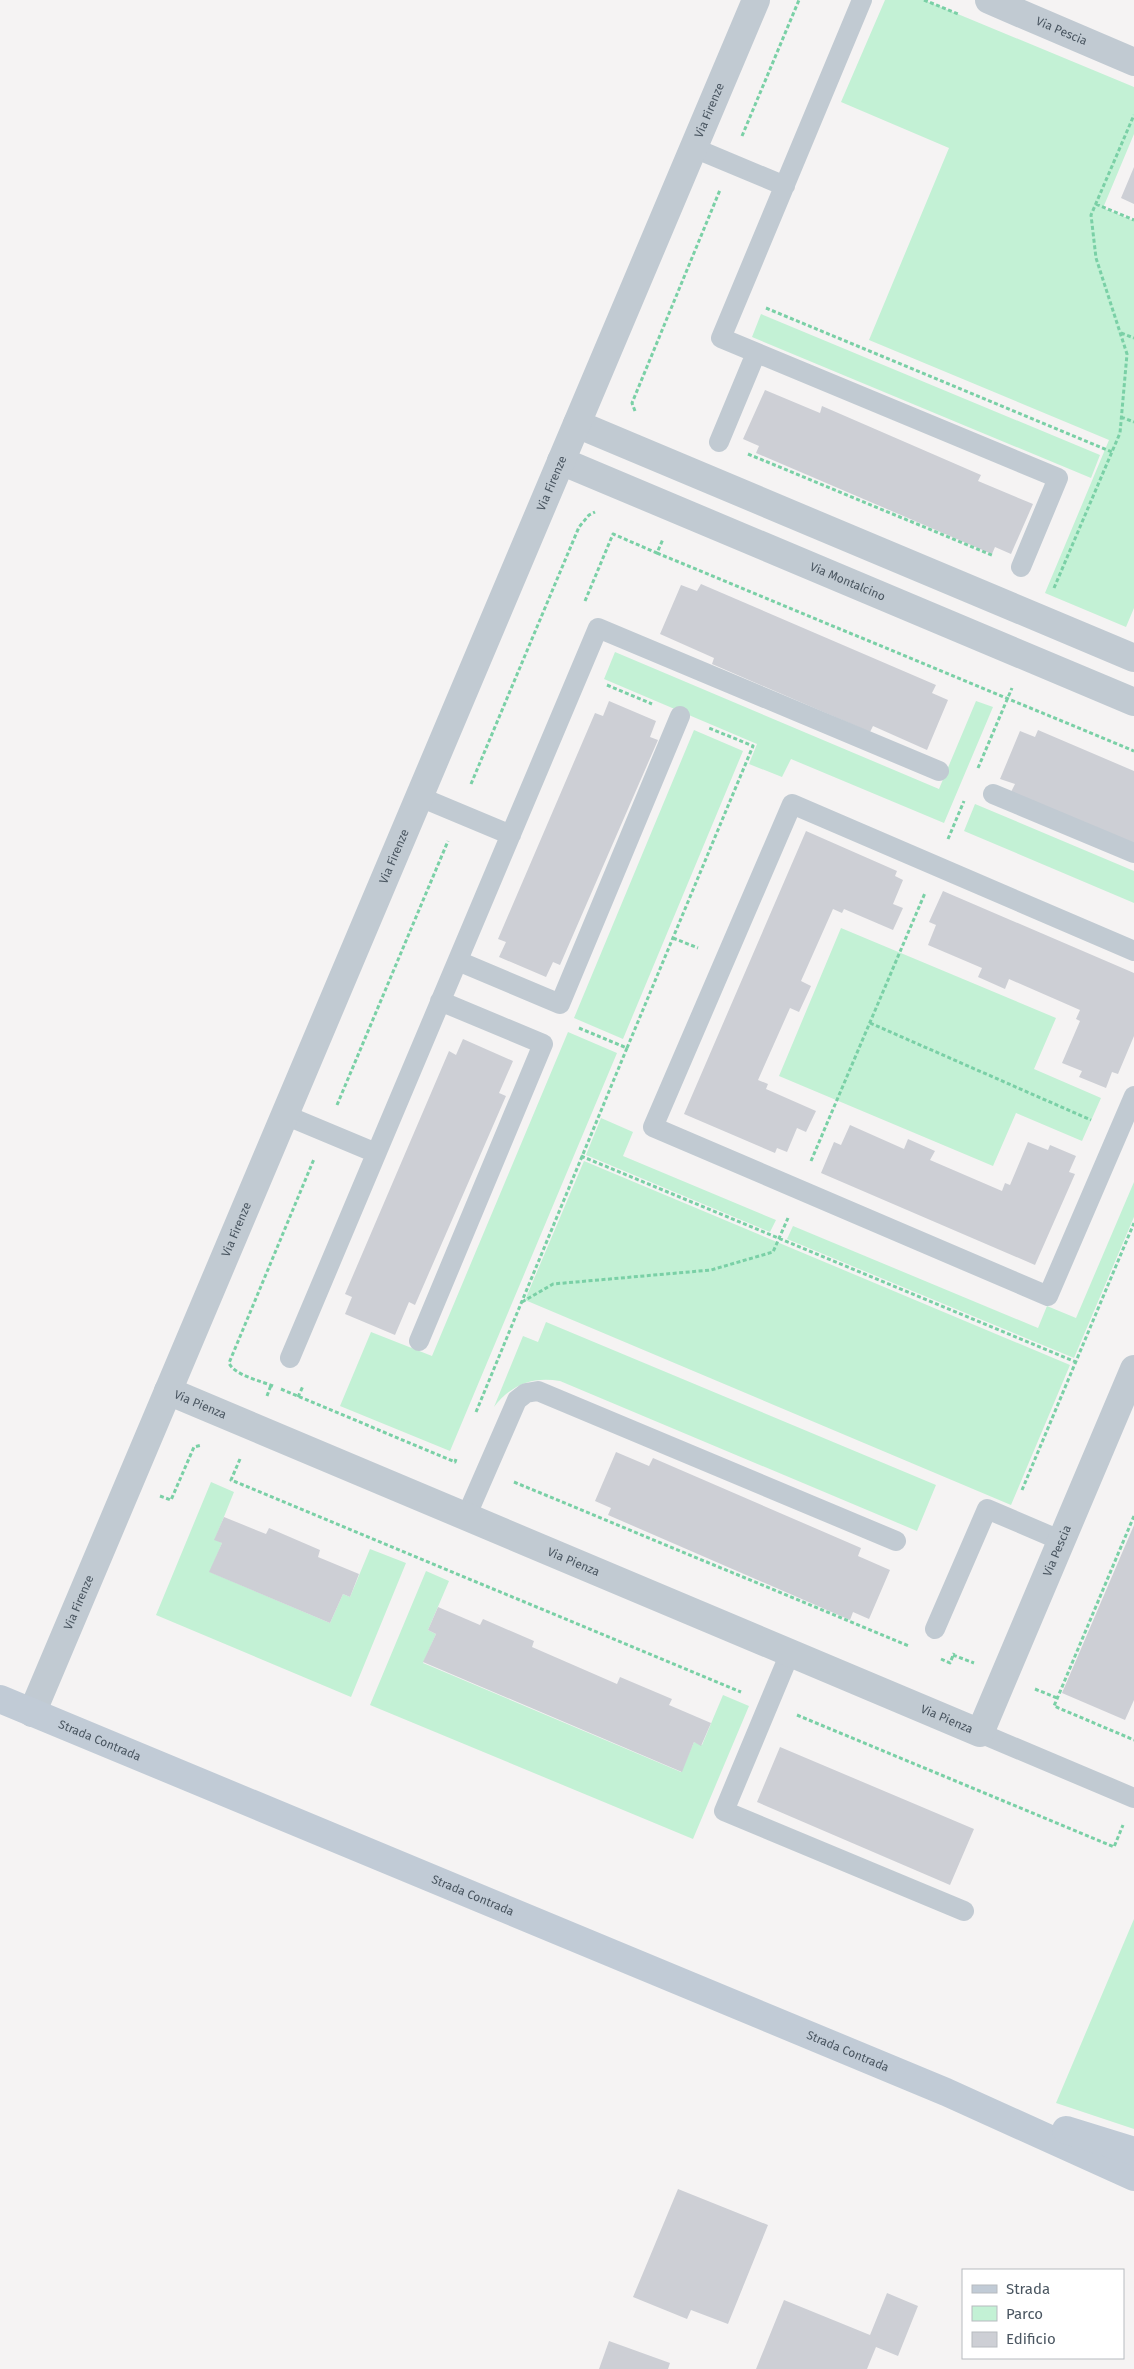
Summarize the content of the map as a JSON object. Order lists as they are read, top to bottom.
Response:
{
  "streets": {
    "street": [
      "Via Pescia",
      "Via Firenze",
      "Via Montalcino",
      "Via Pienza",
      "Strada Contrada"
    ]
  },
  "crossings": [
    ["Via Pescia", "Via Pienza"],
    ["Via Firenze", "Via Montalcino"],
    ["Via Firenze", "Via Pienza"],
    ["Via Firenze", "Strada Contrada"]
  ],
  "legend": ["Strada", "Parco", "Edificio"]
}
